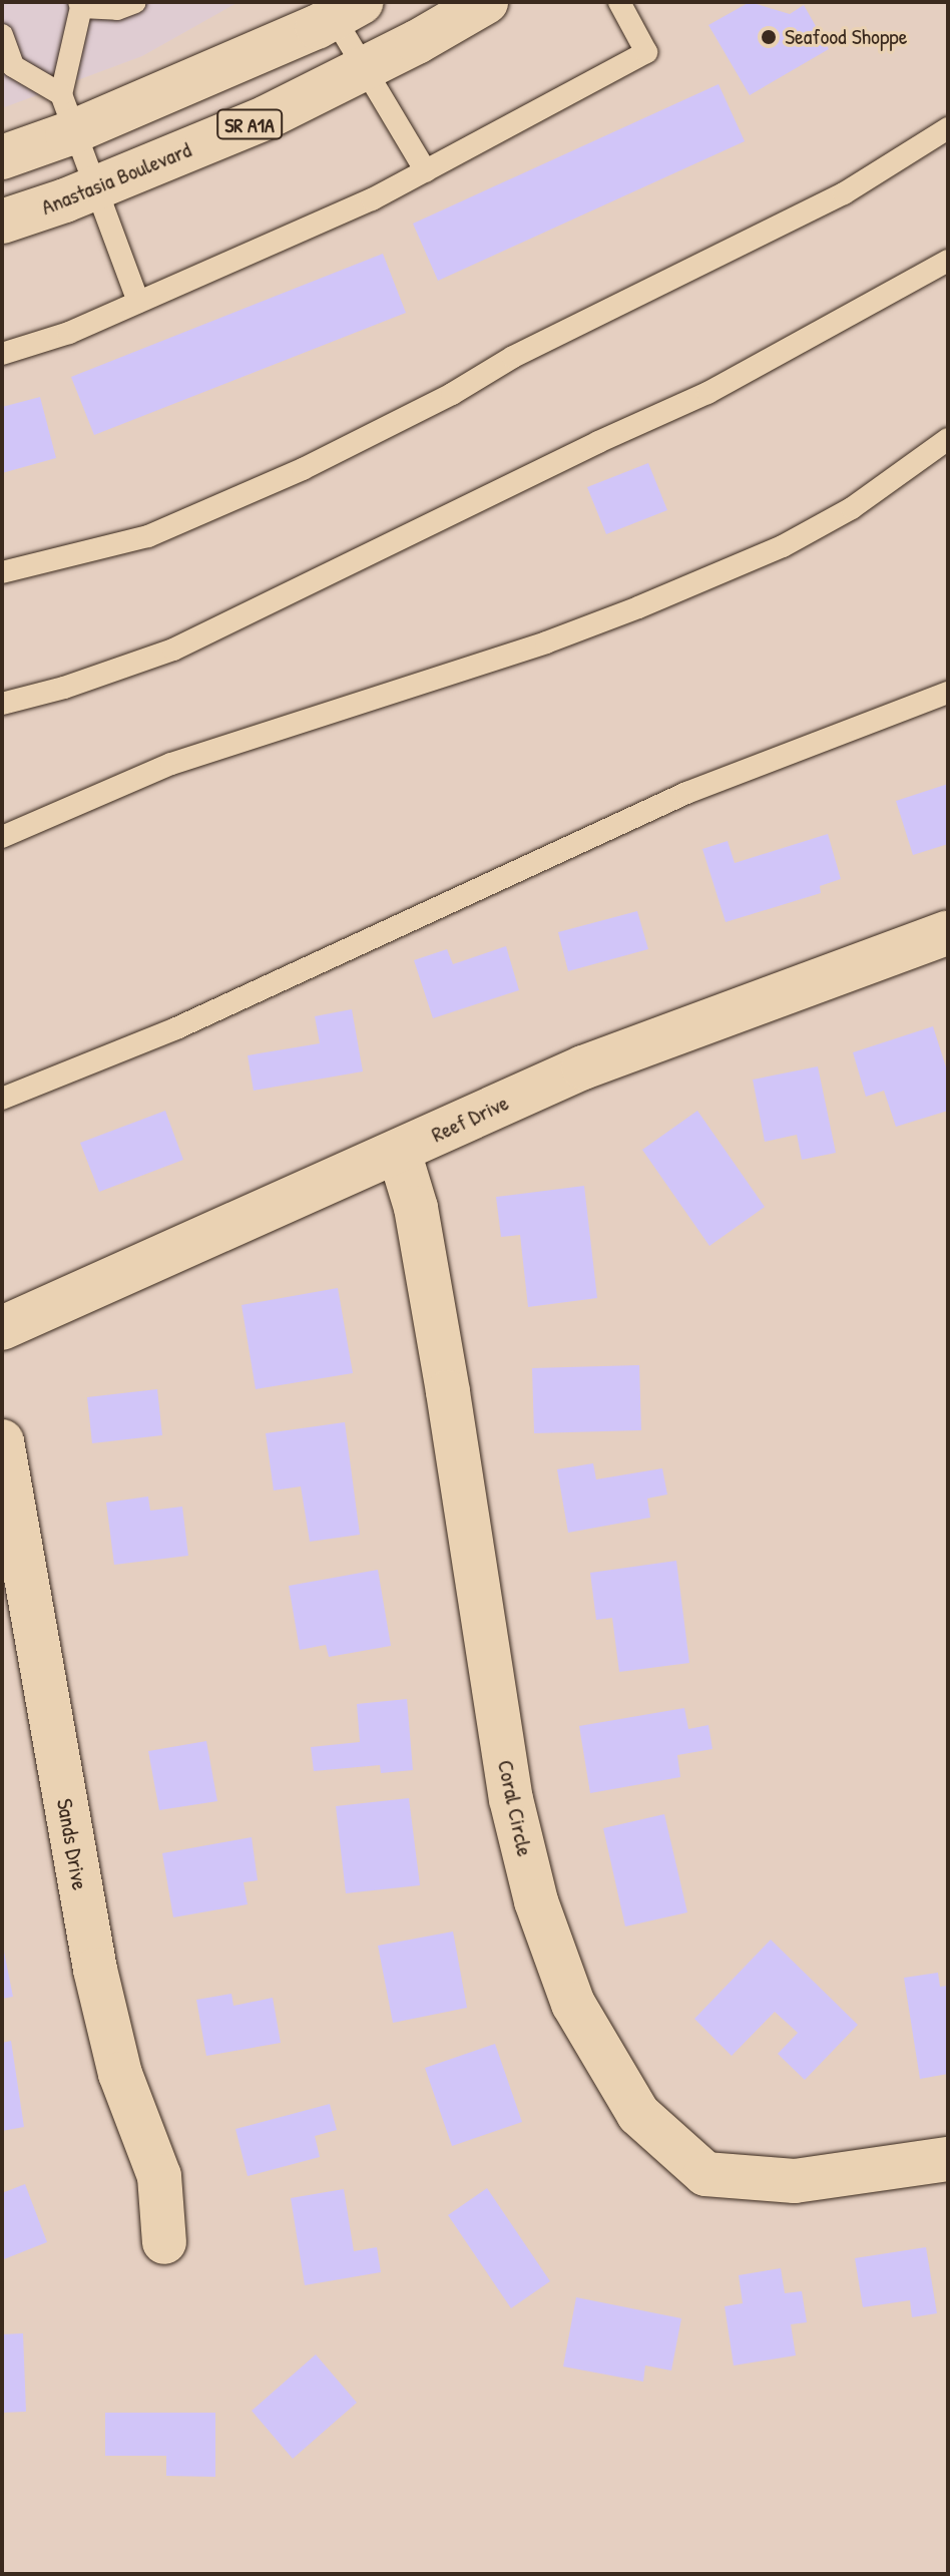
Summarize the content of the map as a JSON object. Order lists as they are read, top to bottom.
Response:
{
  "streets": {
    "street": [
      "SR A1A",
      "Anastasia Boulevard",
      "Reef Drive",
      "Coral Circle",
      "Sands Drive"
    ]
  },
  "crossings": [
    ["Reef Drive", "Coral Circle"]
  ],
  "places": ["Seafood Shoppe"]
}
